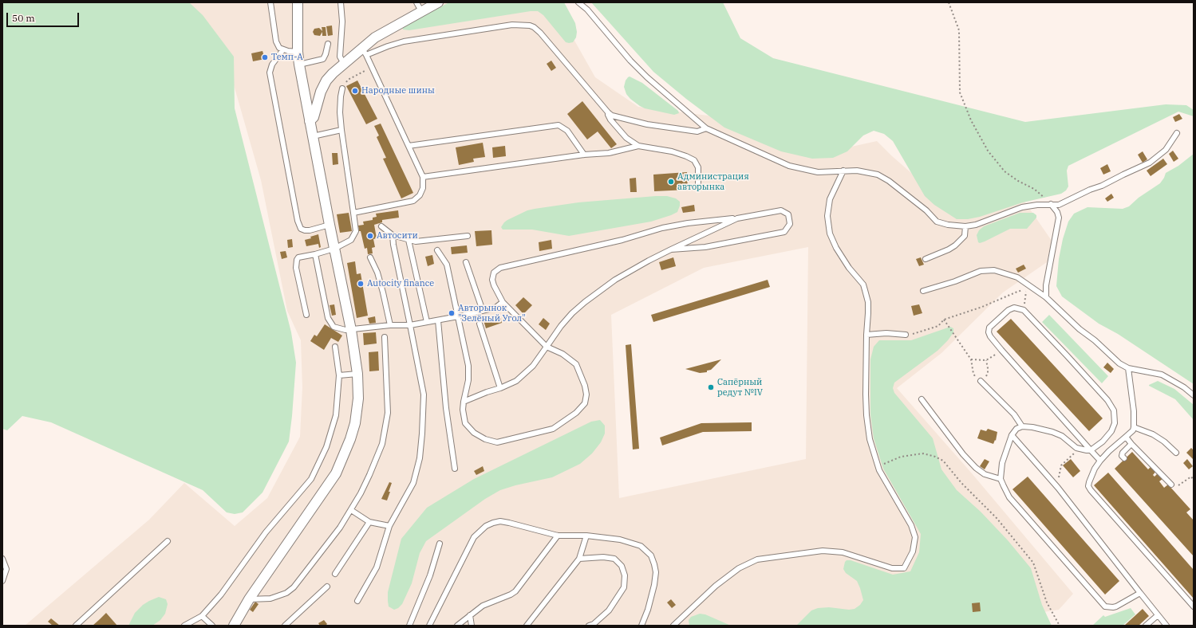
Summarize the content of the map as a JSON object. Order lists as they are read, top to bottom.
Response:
{
  "places": [
    "Темп-А",
    "Народные шины",
    "Администрация авторынка",
    "Автосити",
    "Autocity finance",
    "Авторынок \"Зелёный Угол\"",
    "Сапёрный редут №IV"
  ],
  "scale_bar": "50 m"
}
